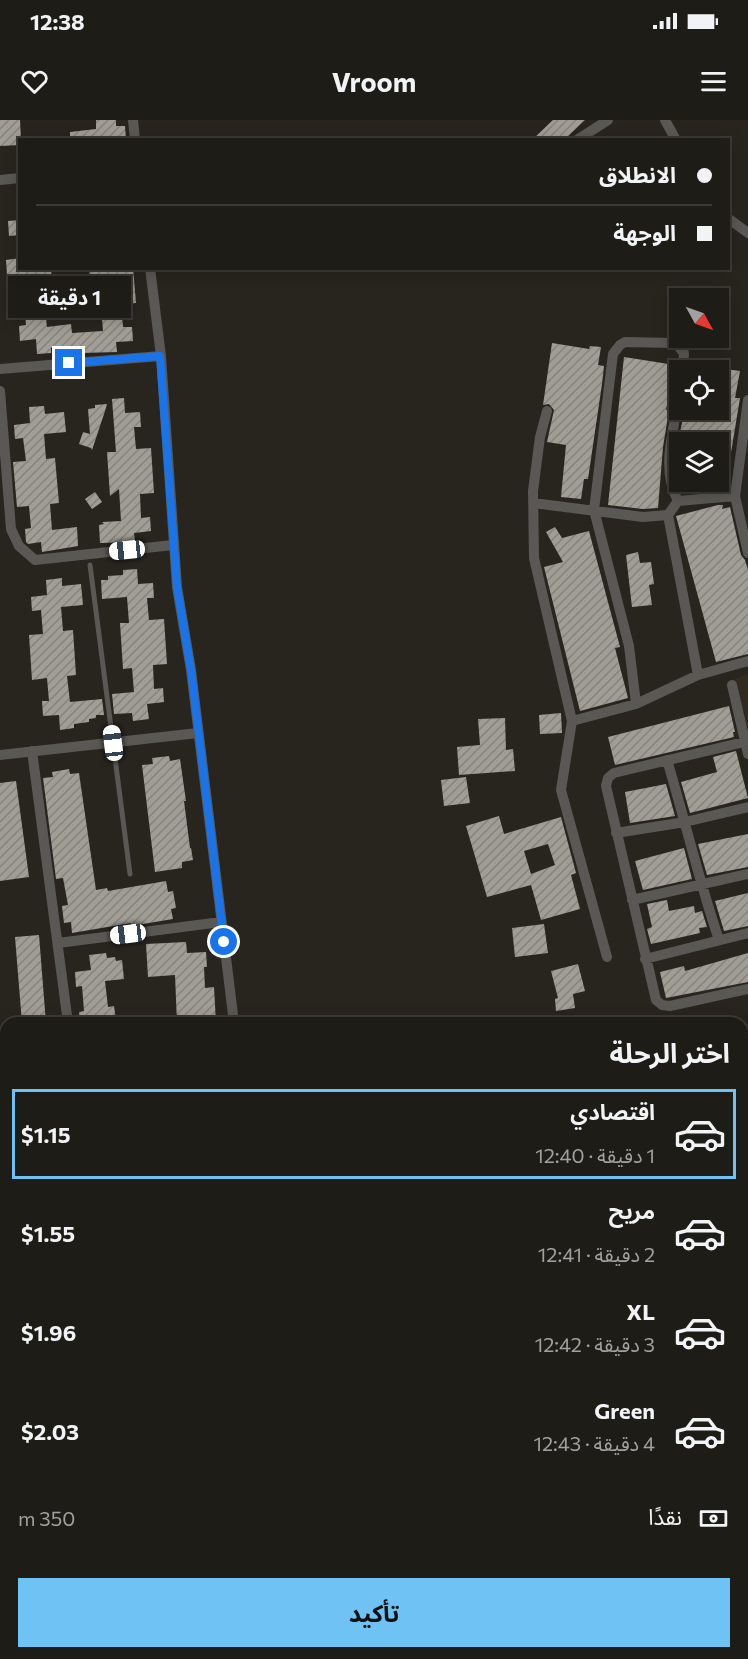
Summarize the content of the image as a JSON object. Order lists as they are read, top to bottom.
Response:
{
  "north": "bottom right",
  "page": {
    "status": "12:38",
    "header": "Vroom",
    "banner": ["الانطلاق", "الوجهة"],
    "bubble": "1 دقيقة",
    "heading": "اختر الرحلة",
    "list": [
      {
        "name": "اقتصادي",
        "note": "1 دقيقة · 12:40",
        "value": "$1.15"
      },
      {
        "name": "مريح",
        "note": "2 دقيقة · 12:41",
        "value": "$1.55"
      },
      {
        "name": "XL",
        "note": "3 دقيقة · 12:42",
        "value": "$1.96"
      },
      {
        "name": "Green",
        "note": "4 دقيقة · 12:43",
        "value": "$2.03"
      }
    ],
    "pay": ["نقدًا", "350 m"],
    "buttons": "تأكيد"
  }
}
